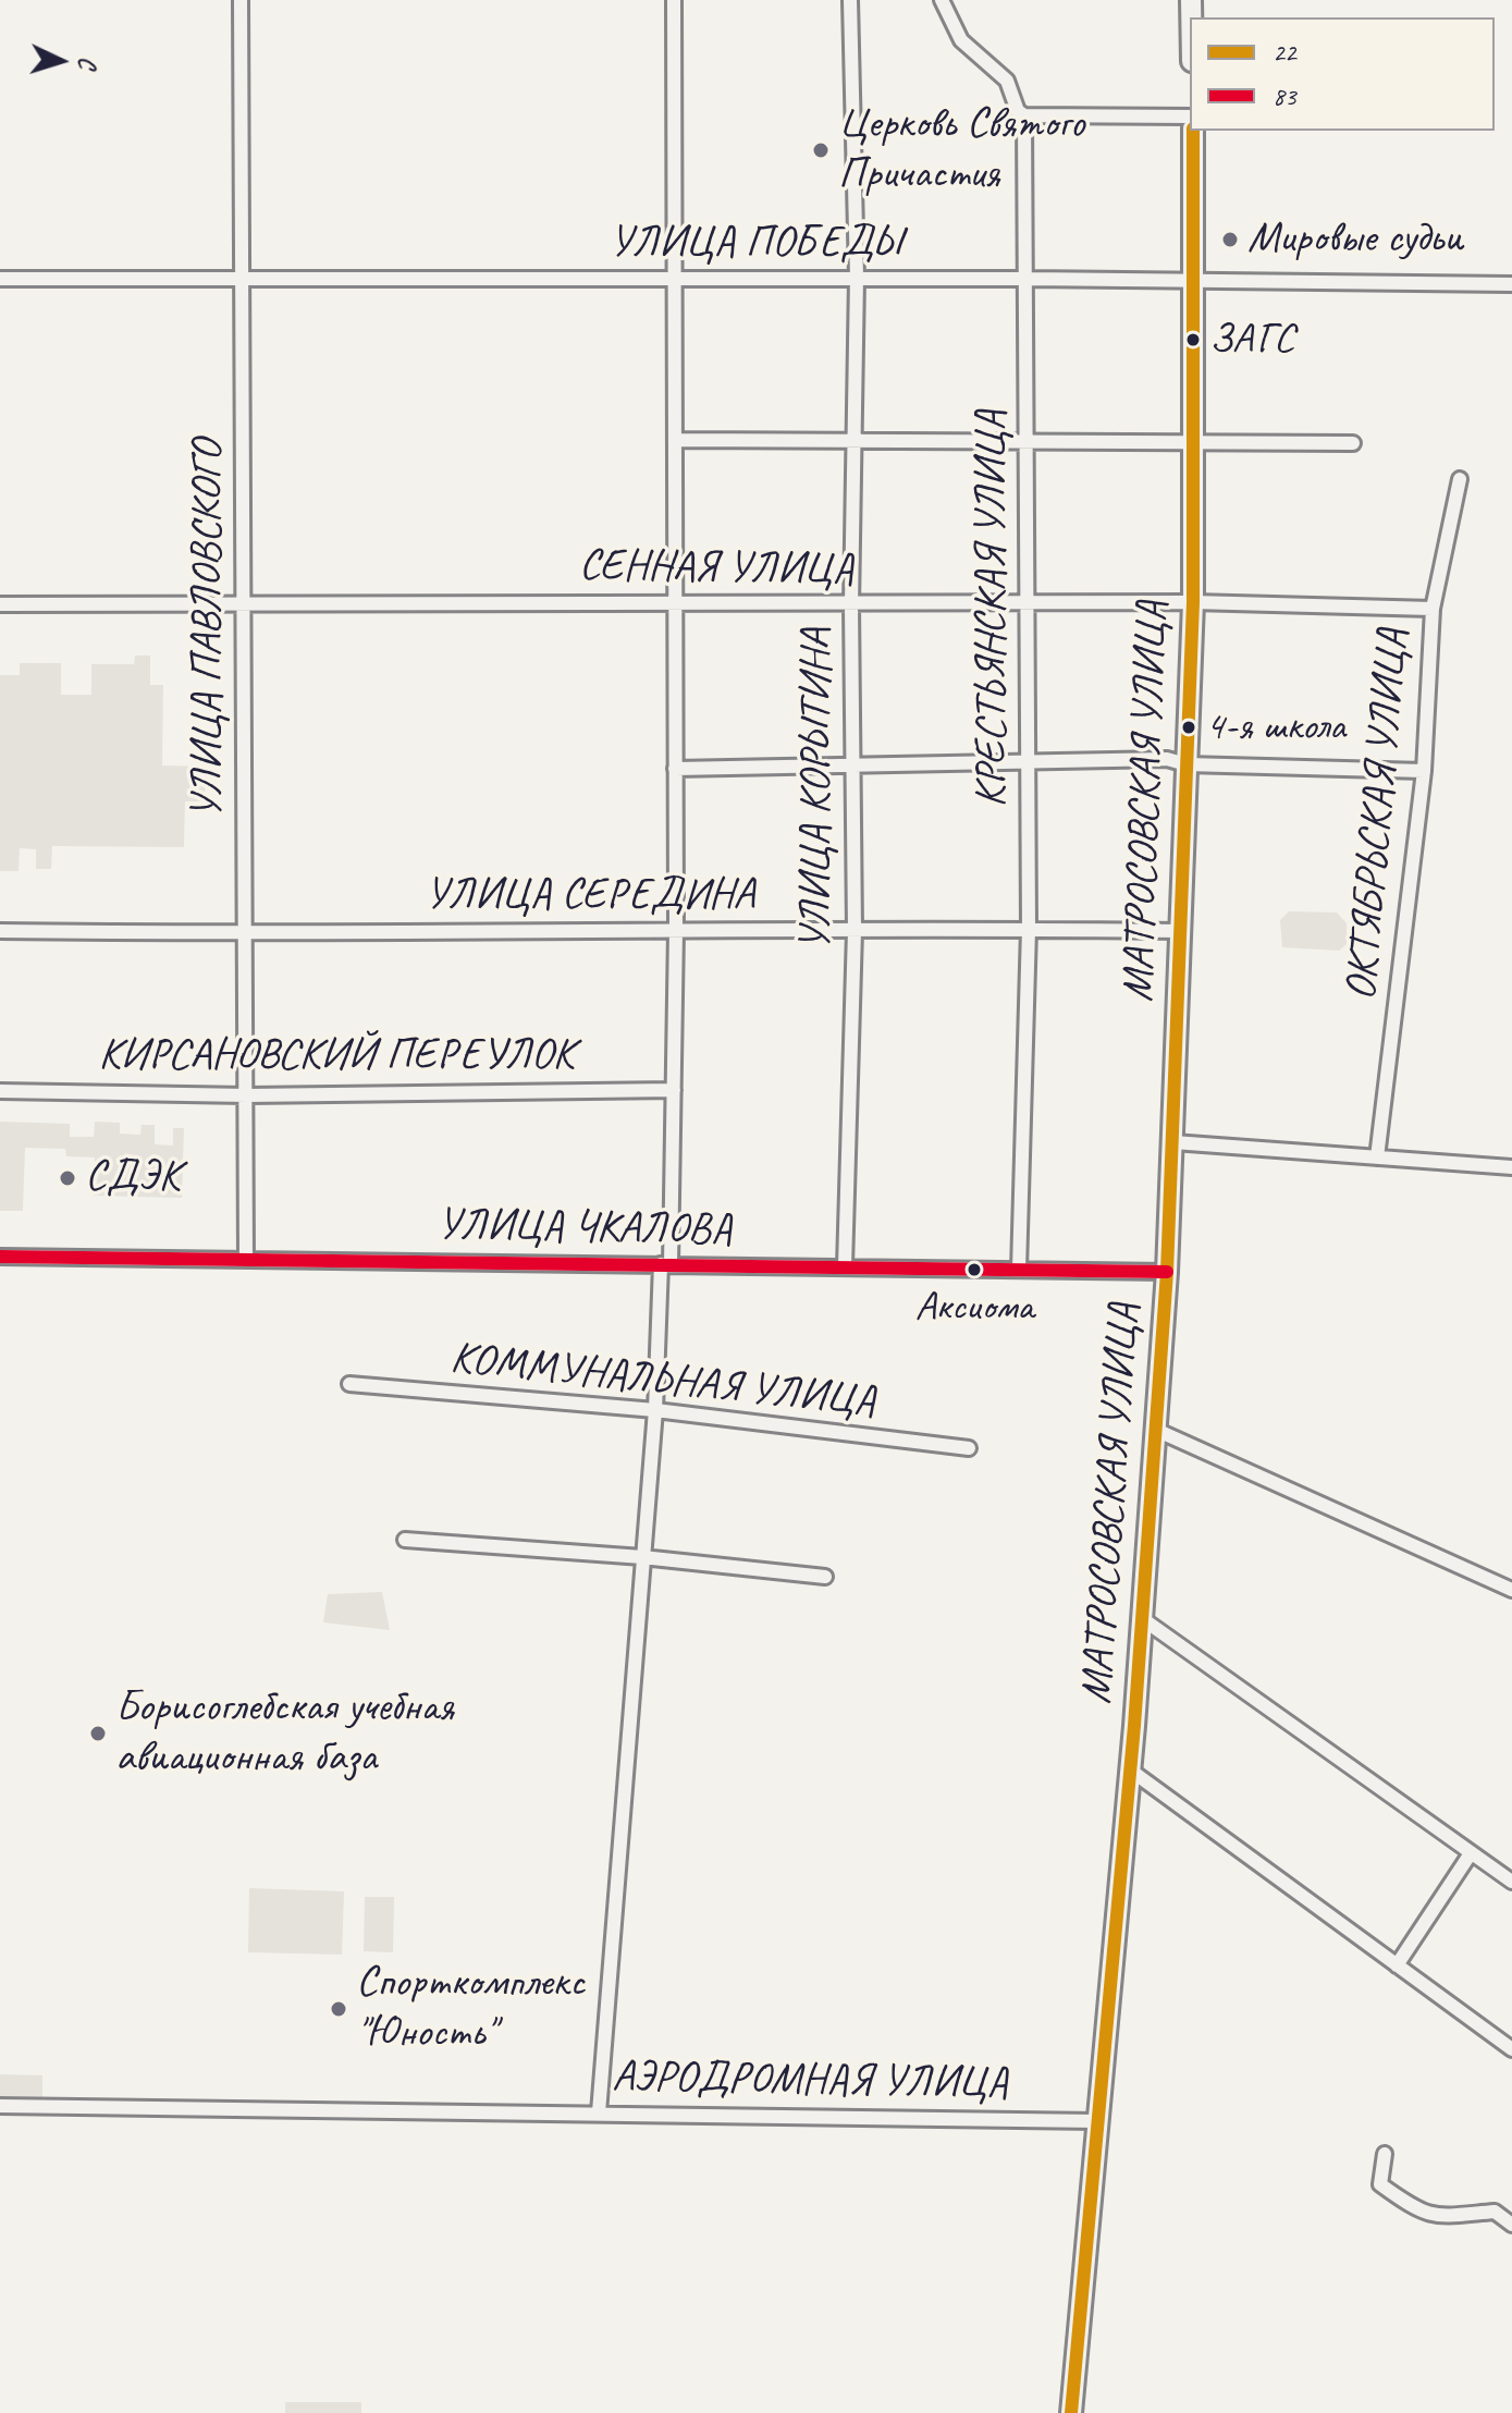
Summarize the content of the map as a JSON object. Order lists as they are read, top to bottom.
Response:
{
  "streets": {
    "highway": ["МАТРОСОВСКАЯ УЛИЦА"],
    "street": [
      "УЛИЦА ПОБЕДЫ",
      "СЕННАЯ УЛИЦА",
      "КРЕСТЬЯНСКАЯ УЛИЦА",
      "УЛИЦА ПАВЛОВСКОГО",
      "УЛИЦА КОРЫТИНА",
      "ОКТЯБРЬСКАЯ УЛИЦА",
      "УЛИЦА СЕРЕДИНА",
      "КИРСАНОВСКИЙ ПЕРЕУЛОК",
      "УЛИЦА ЧКАЛОВА",
      "КОММУНАЛЬНАЯ УЛИЦА",
      "АЭРОДРОМНАЯ УЛИЦА"
    ]
  },
  "crossings": [
    ["УЛИЦА ПОБЕДЫ", "КРЕСТЬЯНСКАЯ УЛИЦА"],
    ["УЛИЦА ПОБЕДЫ", "УЛИЦА ПАВЛОВСКОГО"],
    ["УЛИЦА ПОБЕДЫ", "УЛИЦА КОРЫТИНА"],
    ["УЛИЦА ПОБЕДЫ", "МАТРОСОВСКАЯ УЛИЦА"],
    ["СЕННАЯ УЛИЦА", "КРЕСТЬЯНСКАЯ УЛИЦА"],
    ["СЕННАЯ УЛИЦА", "УЛИЦА ПАВЛОВСКОГО"],
    ["СЕННАЯ УЛИЦА", "УЛИЦА КОРЫТИНА"],
    ["СЕННАЯ УЛИЦА", "МАТРОСОВСКАЯ УЛИЦА"],
    ["СЕННАЯ УЛИЦА", "ОКТЯБРЬСКАЯ УЛИЦА"],
    ["КРЕСТЬЯНСКАЯ УЛИЦА", "УЛИЦА СЕРЕДИНА"],
    ["КРЕСТЬЯНСКАЯ УЛИЦА", "УЛИЦА ЧКАЛОВА"],
    ["УЛИЦА ПАВЛОВСКОГО", "УЛИЦА СЕРЕДИНА"],
    ["УЛИЦА ПАВЛОВСКОГО", "КИРСАНОВСКИЙ ПЕРЕУЛОК"],
    ["УЛИЦА ПАВЛОВСКОГО", "УЛИЦА ЧКАЛОВА"],
    ["УЛИЦА КОРЫТИНА", "УЛИЦА СЕРЕДИНА"],
    ["УЛИЦА КОРЫТИНА", "УЛИЦА ЧКАЛОВА"],
    ["МАТРОСОВСКАЯ УЛИЦА", "УЛИЦА СЕРЕДИНА"],
    ["МАТРОСОВСКАЯ УЛИЦА", "УЛИЦА ЧКАЛОВА"],
    ["МАТРОСОВСКАЯ УЛИЦА", "АЭРОДРОМНАЯ УЛИЦА"]
  ],
  "places": [
    "Церковь Святого Причастия",
    "Мировые судьи",
    "ЗАГС",
    "4-я школа",
    "СДЭК",
    "Аксиома",
    "Борисоглебская учебная авиационная база",
    "Спорткомплекс \"Юность\""
  ],
  "lines": ["transit line 22", "transit line 83"],
  "legend": ["22", "83"],
  "north": "right"
}
